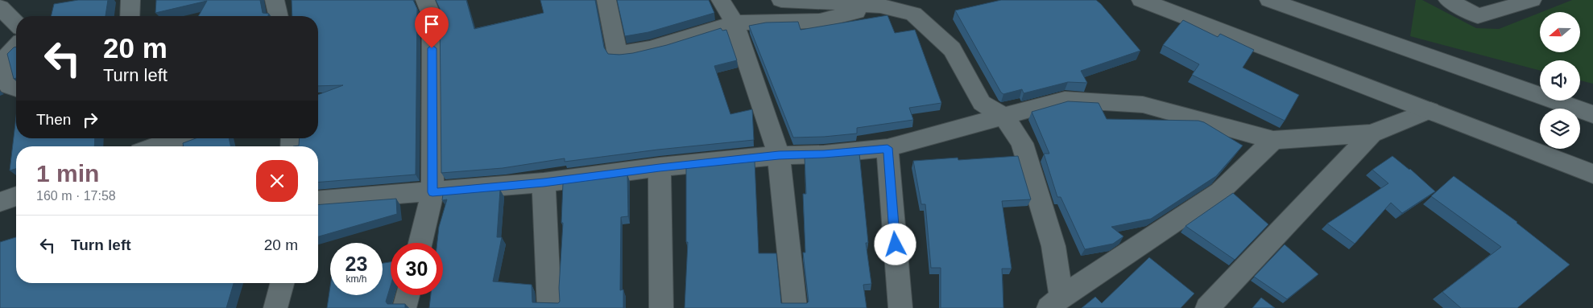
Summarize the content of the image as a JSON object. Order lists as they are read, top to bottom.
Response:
{
  "north": "left",
  "page": {
    "turn": ["20 m", "Turn left"],
    "then": "Then",
    "heading": ["1 min", "160 m · 17:58"],
    "list": [
      {
        "name": "Turn left",
        "value": "20 m"
      }
    ],
    "speed": "23 km/h",
    "limit": "30"
  }
}
